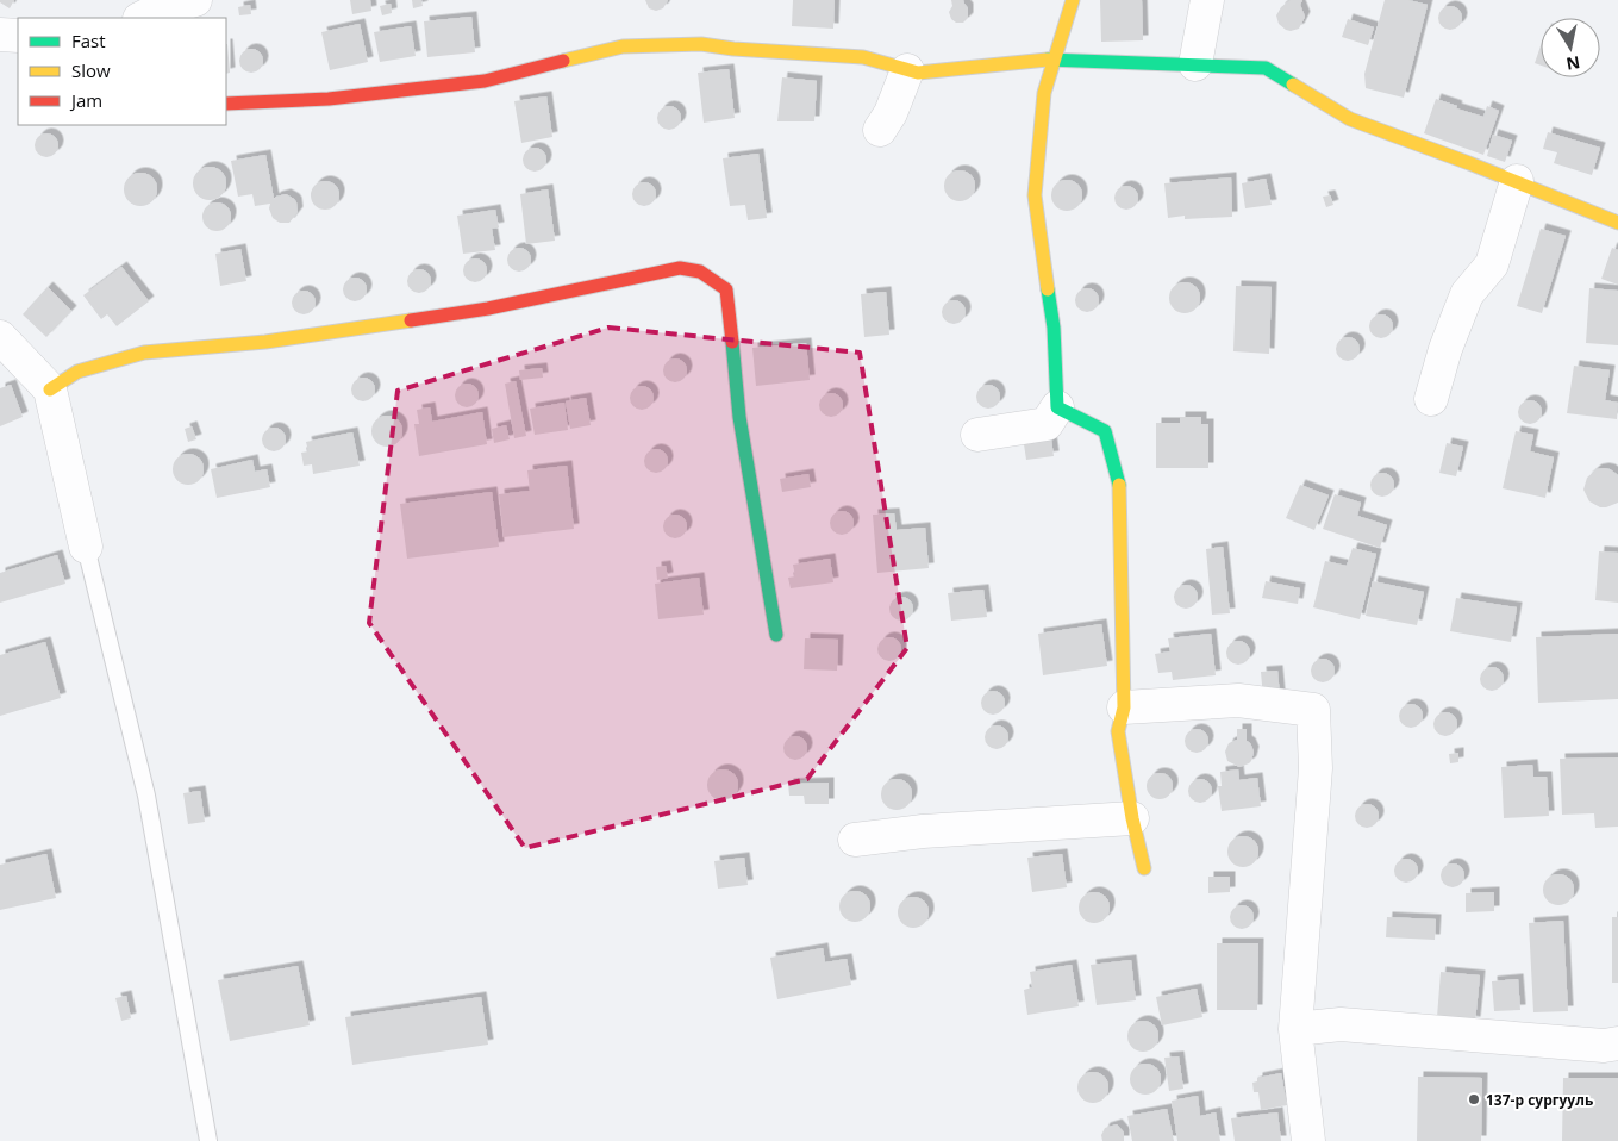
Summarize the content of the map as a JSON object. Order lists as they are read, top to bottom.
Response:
{
  "places": ["137-р сургууль"],
  "legend": ["Fast", "Slow", "Jam"],
  "north": "bottom"
}
